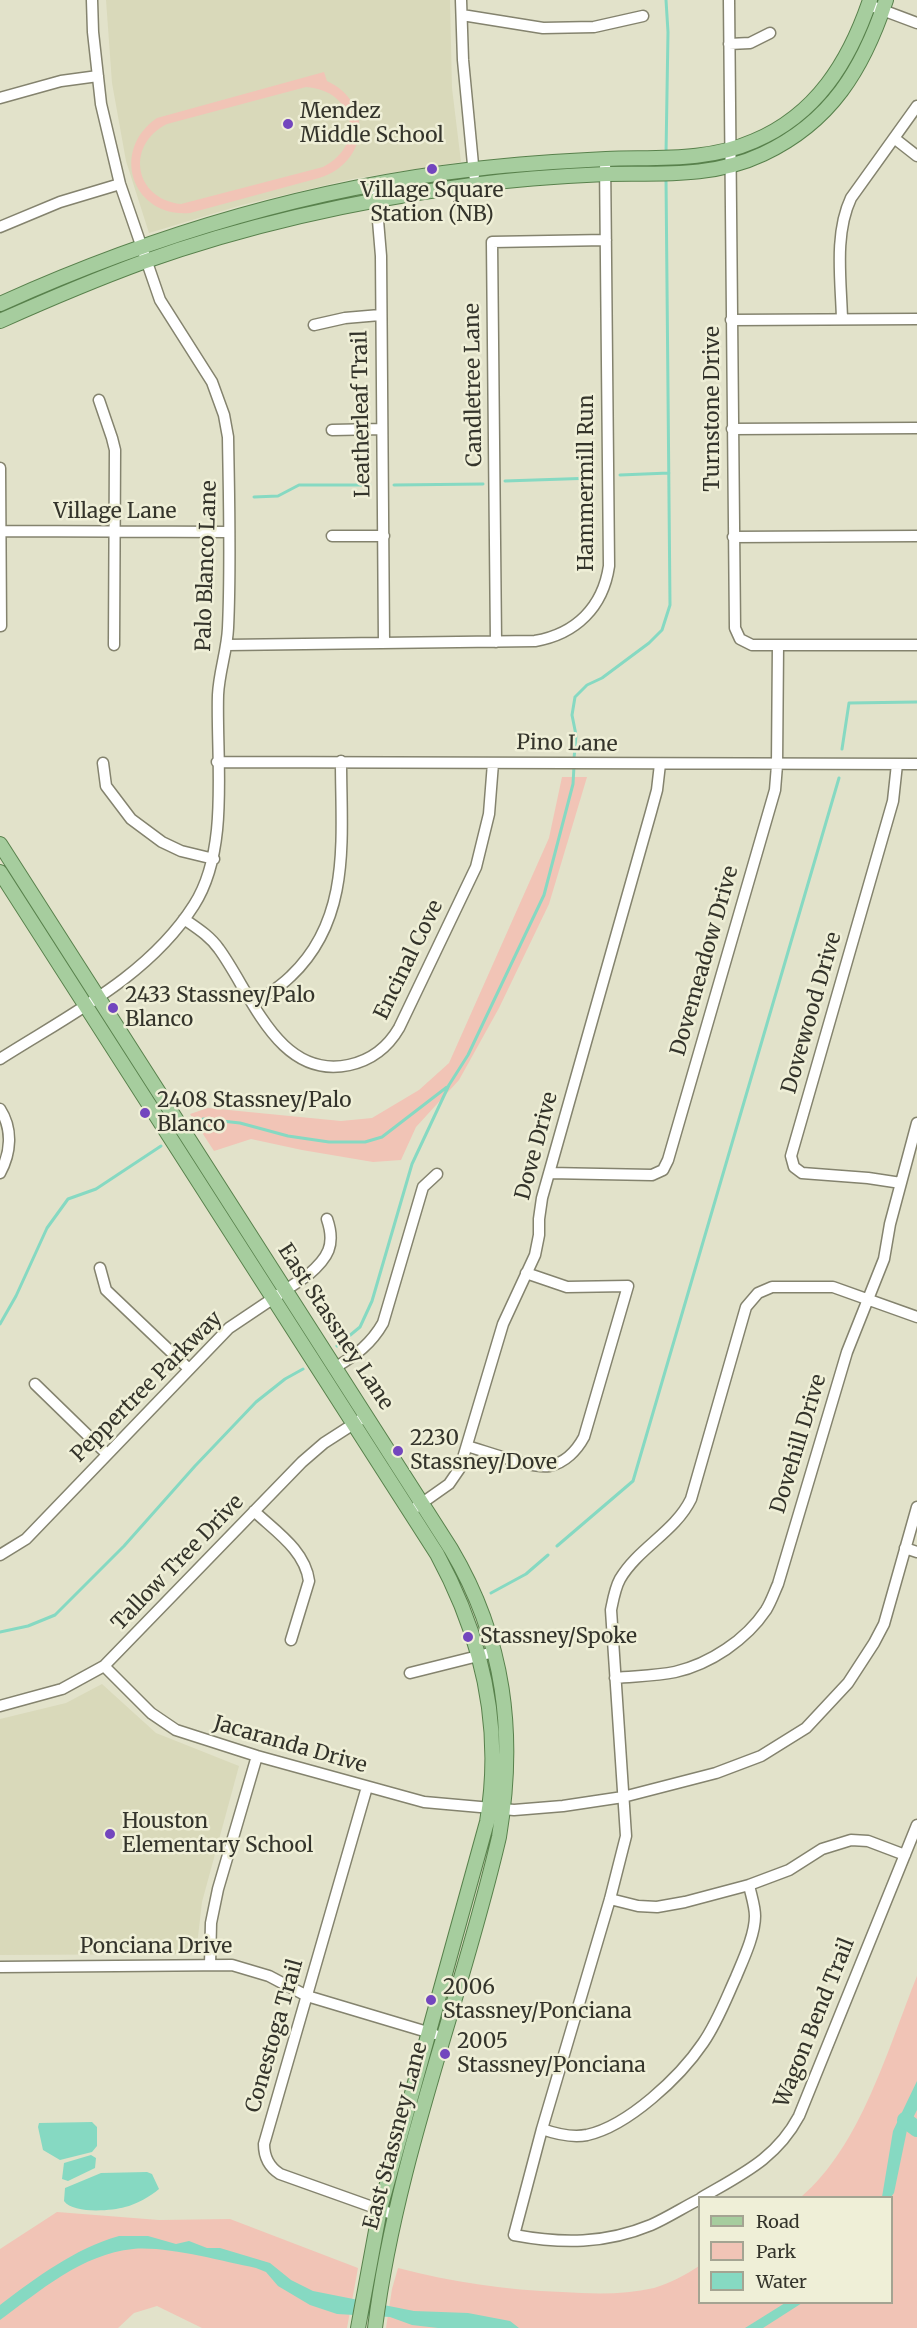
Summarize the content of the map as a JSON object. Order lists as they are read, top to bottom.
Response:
{
  "streets": {
    "main road": ["East Stassney Lane"],
    "street": [
      "Candletree Lane",
      "Turnstone Drive",
      "Leatherleaf Trail",
      "Hammermill Run",
      "Village Lane",
      "Palo Blanco Lane",
      "Pino Lane",
      "Encinal Cove",
      "Dovemeadow Drive",
      "Dovewood Drive",
      "Dove Drive",
      "Peppertree Parkway",
      "Dovehill Drive",
      "Tallow Tree Drive",
      "Jacaranda Drive",
      "Ponciana Drive",
      "Wagon Bend Trail",
      "Conestoga Trail"
    ]
  },
  "crossings": [
    ["Candletree Lane", "Hammermill Run"],
    ["Turnstone Drive", "Dovemeadow Drive"],
    ["Leatherleaf Trail", "Hammermill Run"],
    ["Hammermill Run", "Palo Blanco Lane"],
    ["Village Lane", "Palo Blanco Lane"],
    ["Palo Blanco Lane", "Pino Lane"],
    ["Palo Blanco Lane", "Encinal Cove"],
    ["Palo Blanco Lane", "East Stassney Lane"],
    ["Pino Lane", "Encinal Cove"],
    ["Pino Lane", "Dovemeadow Drive"],
    ["Pino Lane", "Dovewood Drive"],
    ["Pino Lane", "Dove Drive"],
    ["Dovemeadow Drive", "Dove Drive"],
    ["Dovewood Drive", "Dovehill Drive"],
    ["Dove Drive", "East Stassney Lane"],
    ["East Stassney Lane", "Peppertree Parkway"],
    ["East Stassney Lane", "Tallow Tree Drive"],
    ["East Stassney Lane", "Jacaranda Drive"],
    ["East Stassney Lane", "Ponciana Drive"],
    ["East Stassney Lane", "Conestoga Trail"],
    ["Tallow Tree Drive", "Jacaranda Drive"],
    ["Jacaranda Drive", "Conestoga Trail"],
    ["Ponciana Drive", "Conestoga Trail"]
  ],
  "places": [
    "Mendez Middle School",
    "Village Square Station (NB)",
    "2433 Stassney/Palo Blanco",
    "2408 Stassney/Palo Blanco",
    "2230 Stassney/Dove",
    "Stassney/Spoke",
    "Houston Elementary School",
    "2006 Stassney/Ponciana",
    "2005 Stassney/Ponciana"
  ],
  "legend": ["Road", "Park", "Water"]
}
